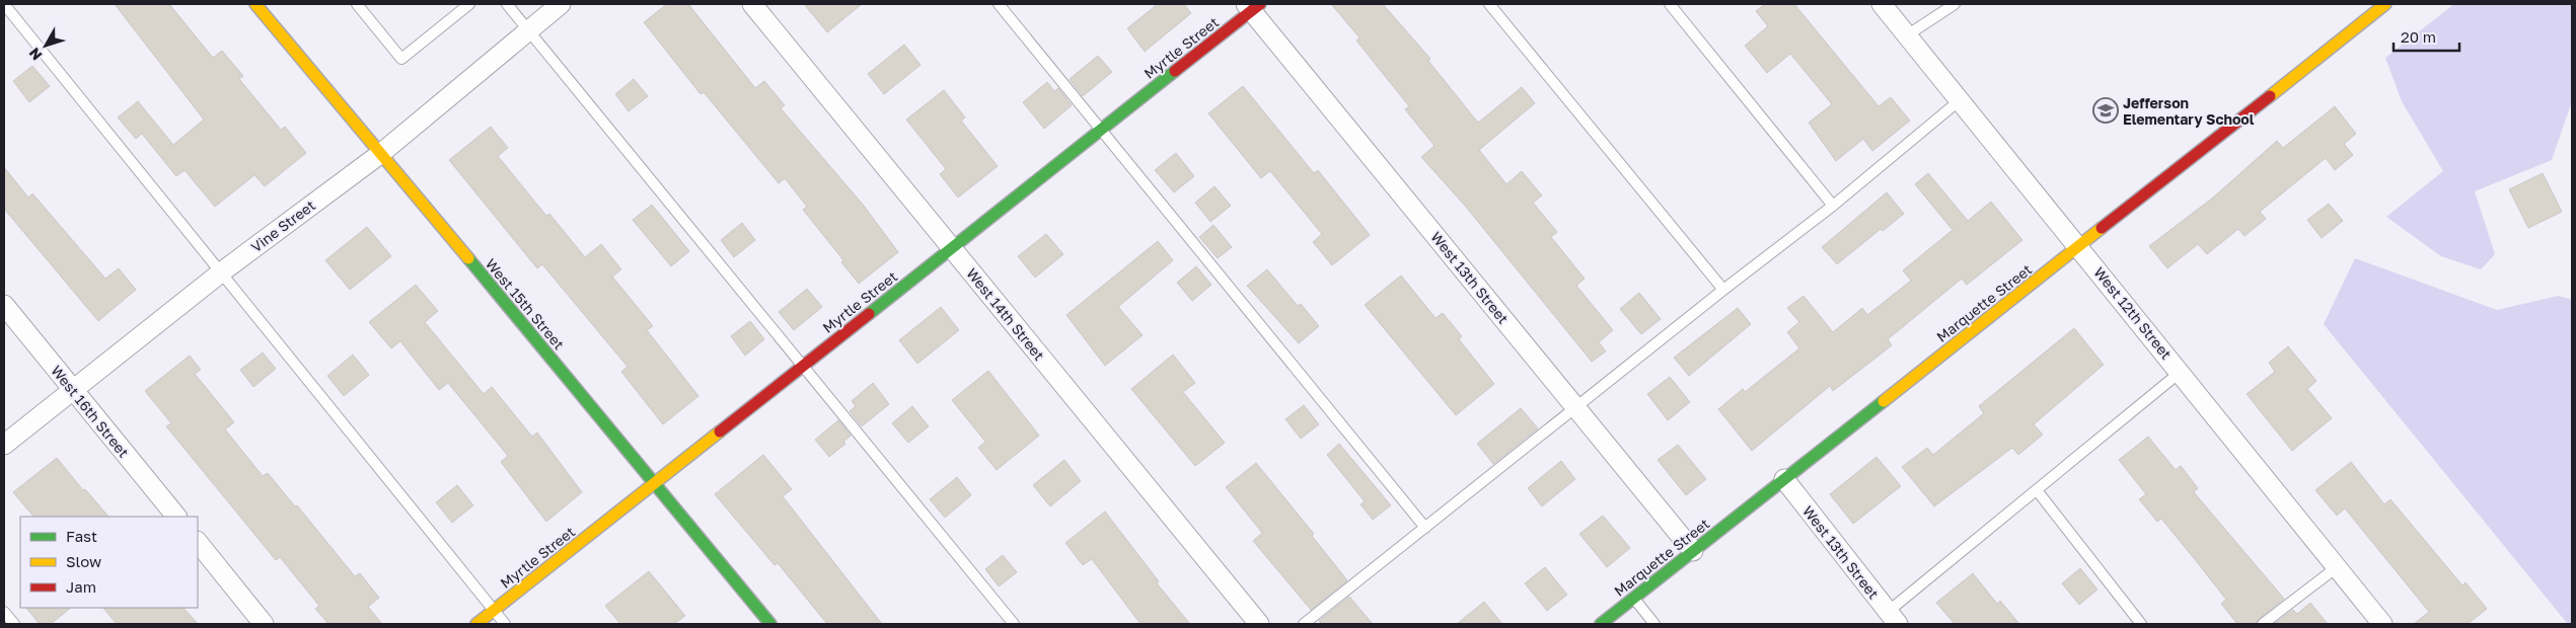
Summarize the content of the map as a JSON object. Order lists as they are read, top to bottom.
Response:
{
  "streets": {
    "street": [
      "Myrtle Street",
      "Vine Street",
      "West 13th Street",
      "Marquette Street",
      "West 15th Street",
      "West 12th Street",
      "West 14th Street",
      "West 16th Street"
    ]
  },
  "crossings": [
    ["Myrtle Street", "West 13th Street"],
    ["Myrtle Street", "West 15th Street"],
    ["Myrtle Street", "West 14th Street"],
    ["Vine Street", "West 15th Street"],
    ["Vine Street", "West 16th Street"],
    ["West 13th Street", "Marquette Street"],
    ["Marquette Street", "West 12th Street"]
  ],
  "places": {
    "school or university": ["Jefferson Elementary School"]
  },
  "legend": ["Fast", "Slow", "Jam"],
  "scale_bar": "20 m",
  "north": "bottom left"
}
